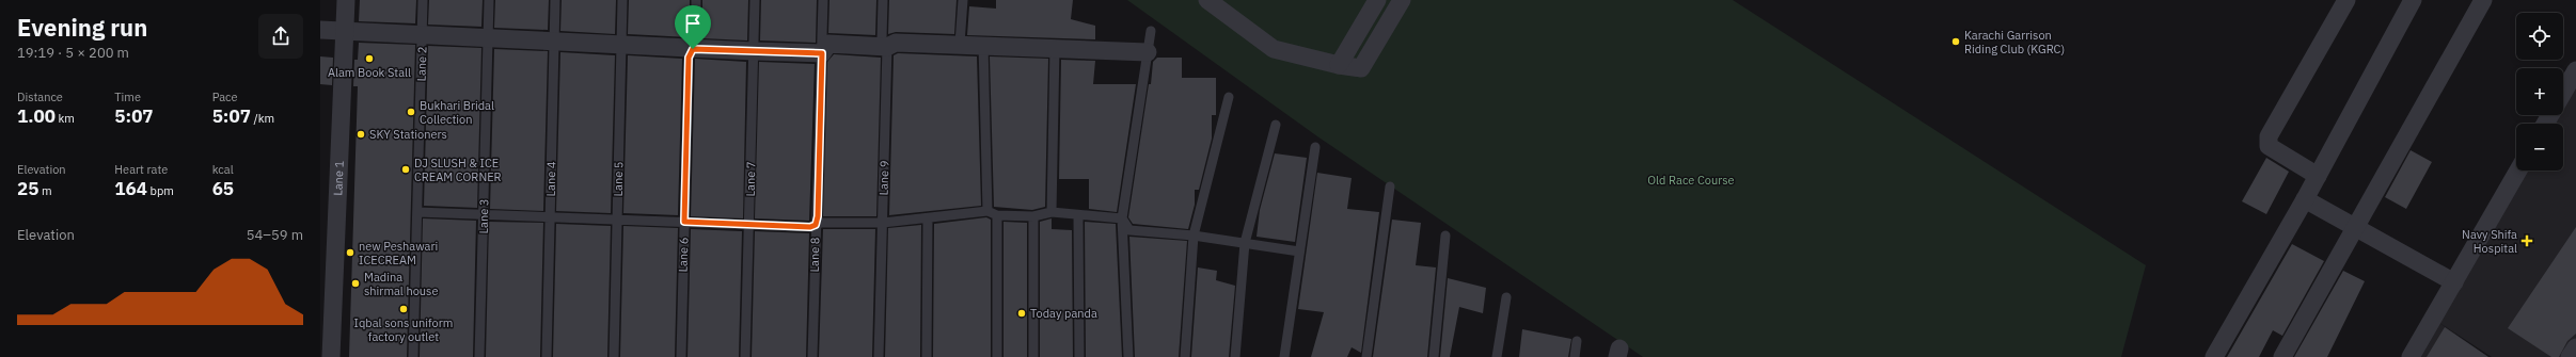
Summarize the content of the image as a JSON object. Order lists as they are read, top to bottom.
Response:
{
  "streets": {
    "street": ["Lane 1"],
    "lane": [
      "Lane 2",
      "Lane 9",
      "Lane 4",
      "Lane 5",
      "Lane 7",
      "Lane 3",
      "Lane 6",
      "Lane 8"
    ]
  },
  "parks": ["Old Race Course"],
  "places": {
    "other": [
      "Karachi Garrison Riding Club (KGRC)",
      "Alam Book Stall",
      "Bukhari Bridal Collection",
      "SKY Stationers",
      "DJ SLUSH & ICE CREAM CORNER",
      "new Peshawari ICECREAM",
      "Madina shirmal house",
      "Iqbal sons uniform factory outlet",
      "Today panda"
    ],
    "health": ["Navy Shifa Hospital"]
  },
  "page": {
    "heading": ["Evening run", "19:19 · 5 × 200 m"],
    "map_buttons": ["+", "−"],
    "stats": [
      ["Distance", "1.00 km"],
      ["Time", "5:07"],
      ["Pace", "5:07 /km"],
      ["Elevation", "25 m"],
      ["Heart rate", "164 bpm"],
      ["kcal", "65"]
    ],
    "chart": ["Elevation", "54–59 m"]
  }
}
